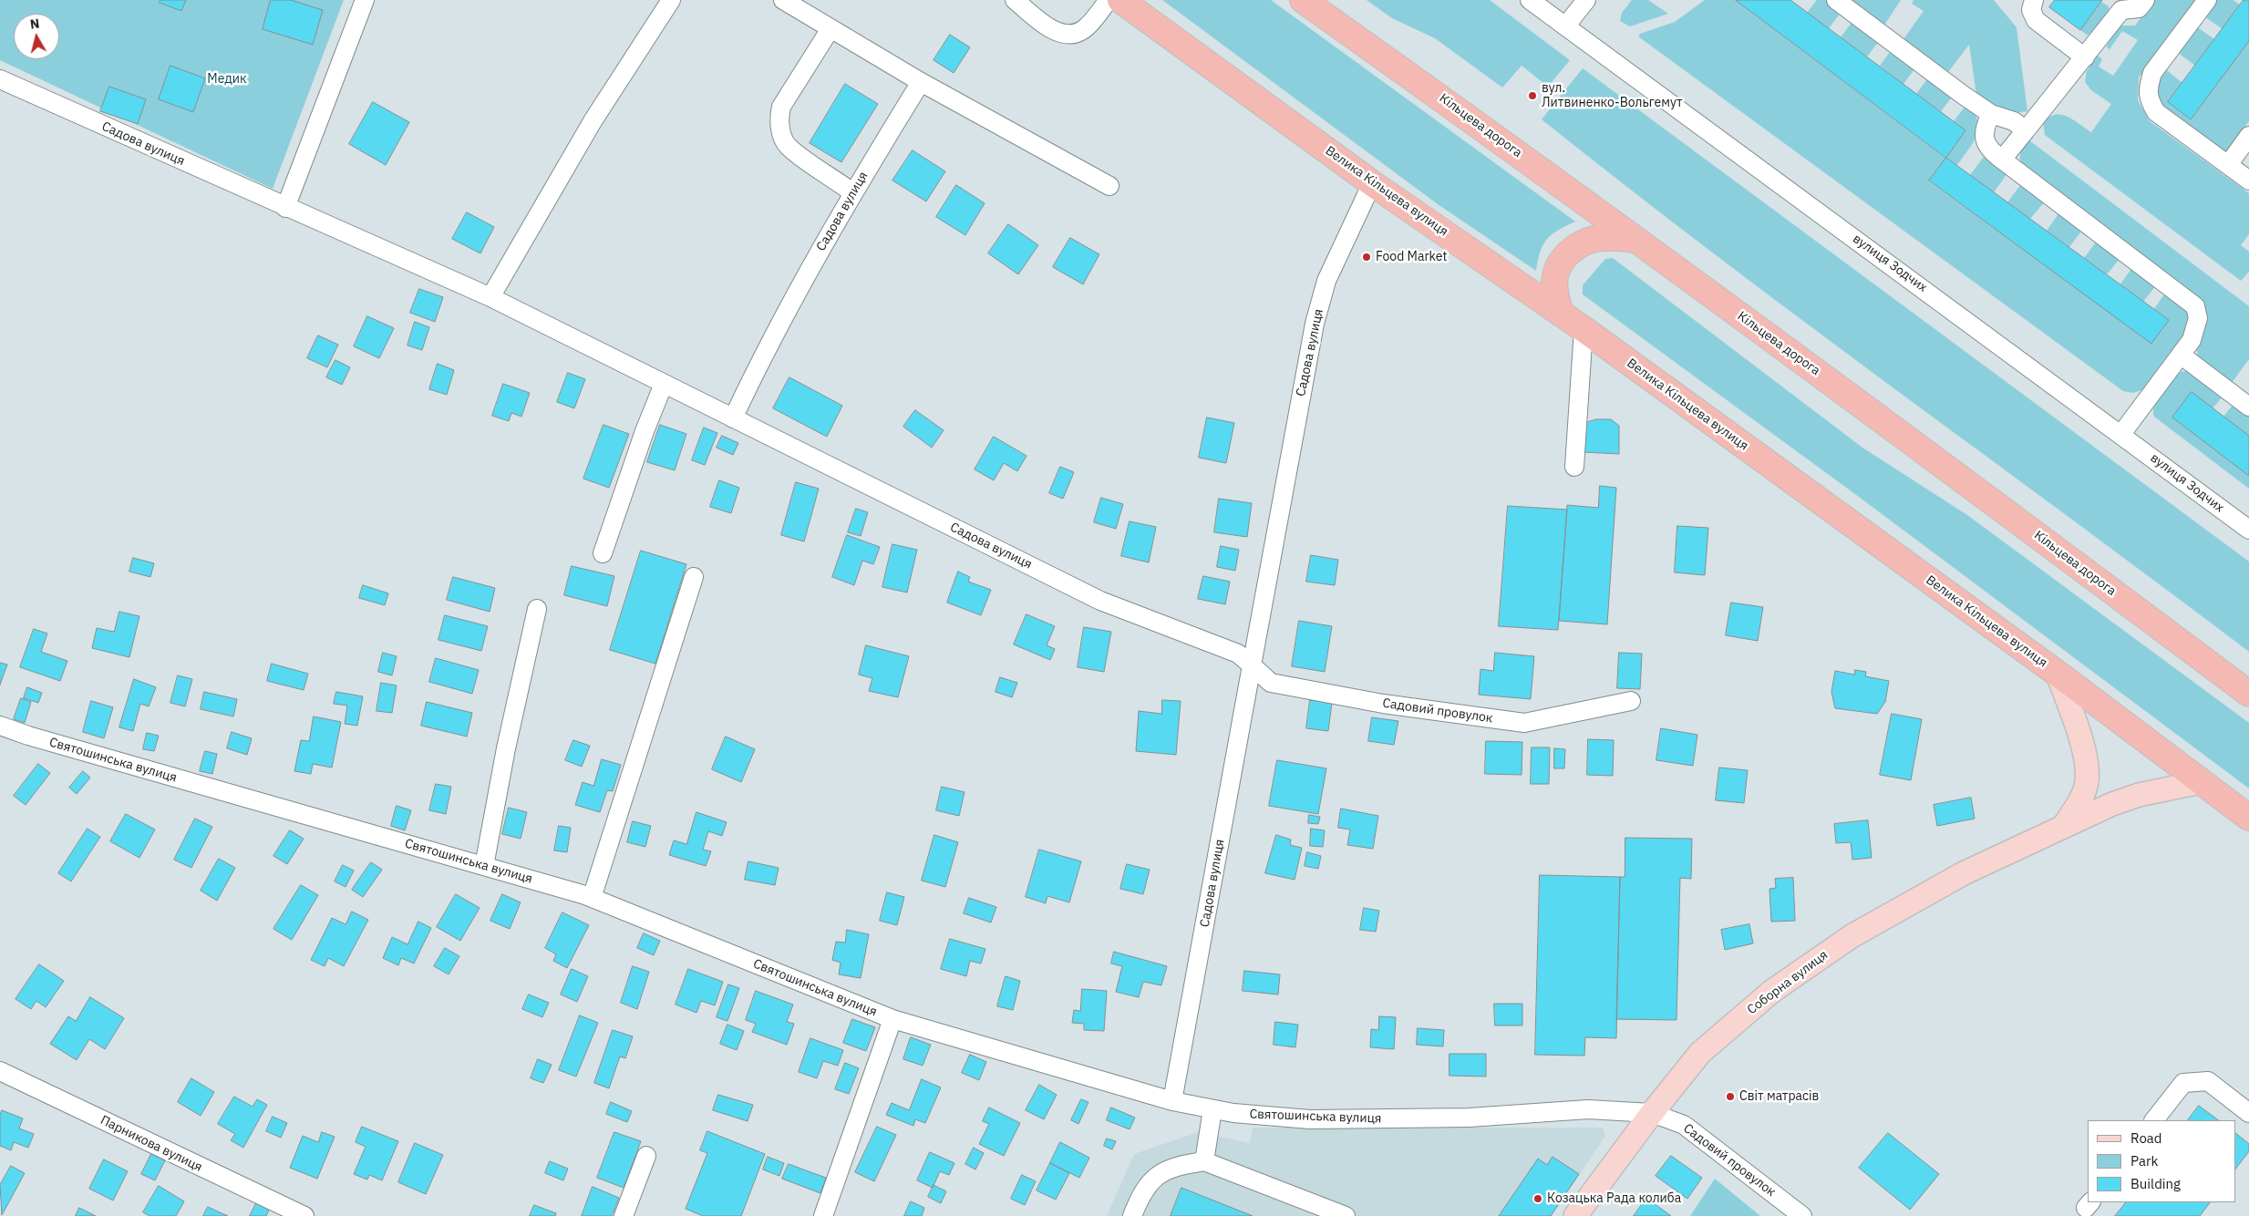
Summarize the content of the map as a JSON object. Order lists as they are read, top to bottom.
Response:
{
  "streets": {
    "highway": ["Кільцева дорога", "Велика Кільцева вулиця"],
    "main road": ["Соборна вулиця"],
    "street": [
      "Садова вулиця",
      "вулиця Зодчих",
      "Садовий провулок",
      "Святошинська вулиця",
      "Парникова вулиця"
    ]
  },
  "crossings": [
    ["Садова вулиця", "Велика Кільцева вулиця"],
    ["Садова вулиця", "Садовий провулок"],
    ["Садова вулиця", "Святошинська вулиця"],
    ["Велика Кільцева вулиця", "Соборна вулиця"],
    ["Садовий провулок", "Святошинська вулиця"],
    ["Садовий провулок", "Соборна вулиця"],
    ["Святошинська вулиця", "Соборна вулиця"]
  ],
  "parks": ["Медик"],
  "places": [
    "вул. Литвиненко-Вольгемут",
    "Food Market",
    "Світ матрасів",
    "Козацька Рада колиба"
  ],
  "legend": ["Road", "Park", "Building"],
  "north": "top"
}
